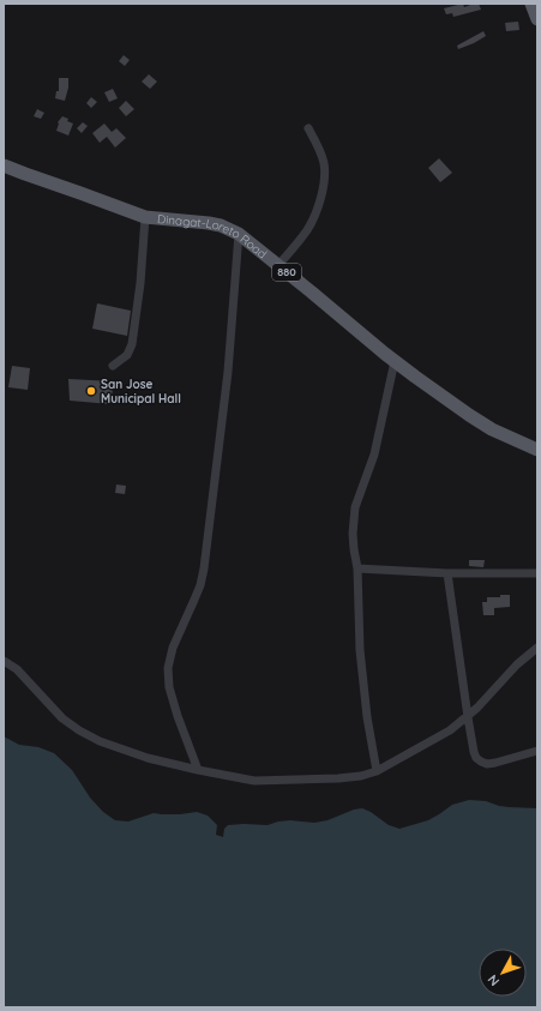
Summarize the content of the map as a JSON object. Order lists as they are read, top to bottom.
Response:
{
  "streets": {
    "main road": ["Dinagat-Loreto Road", "880"]
  },
  "places": ["San Jose Municipal Hall"],
  "north": "bottom left"
}
